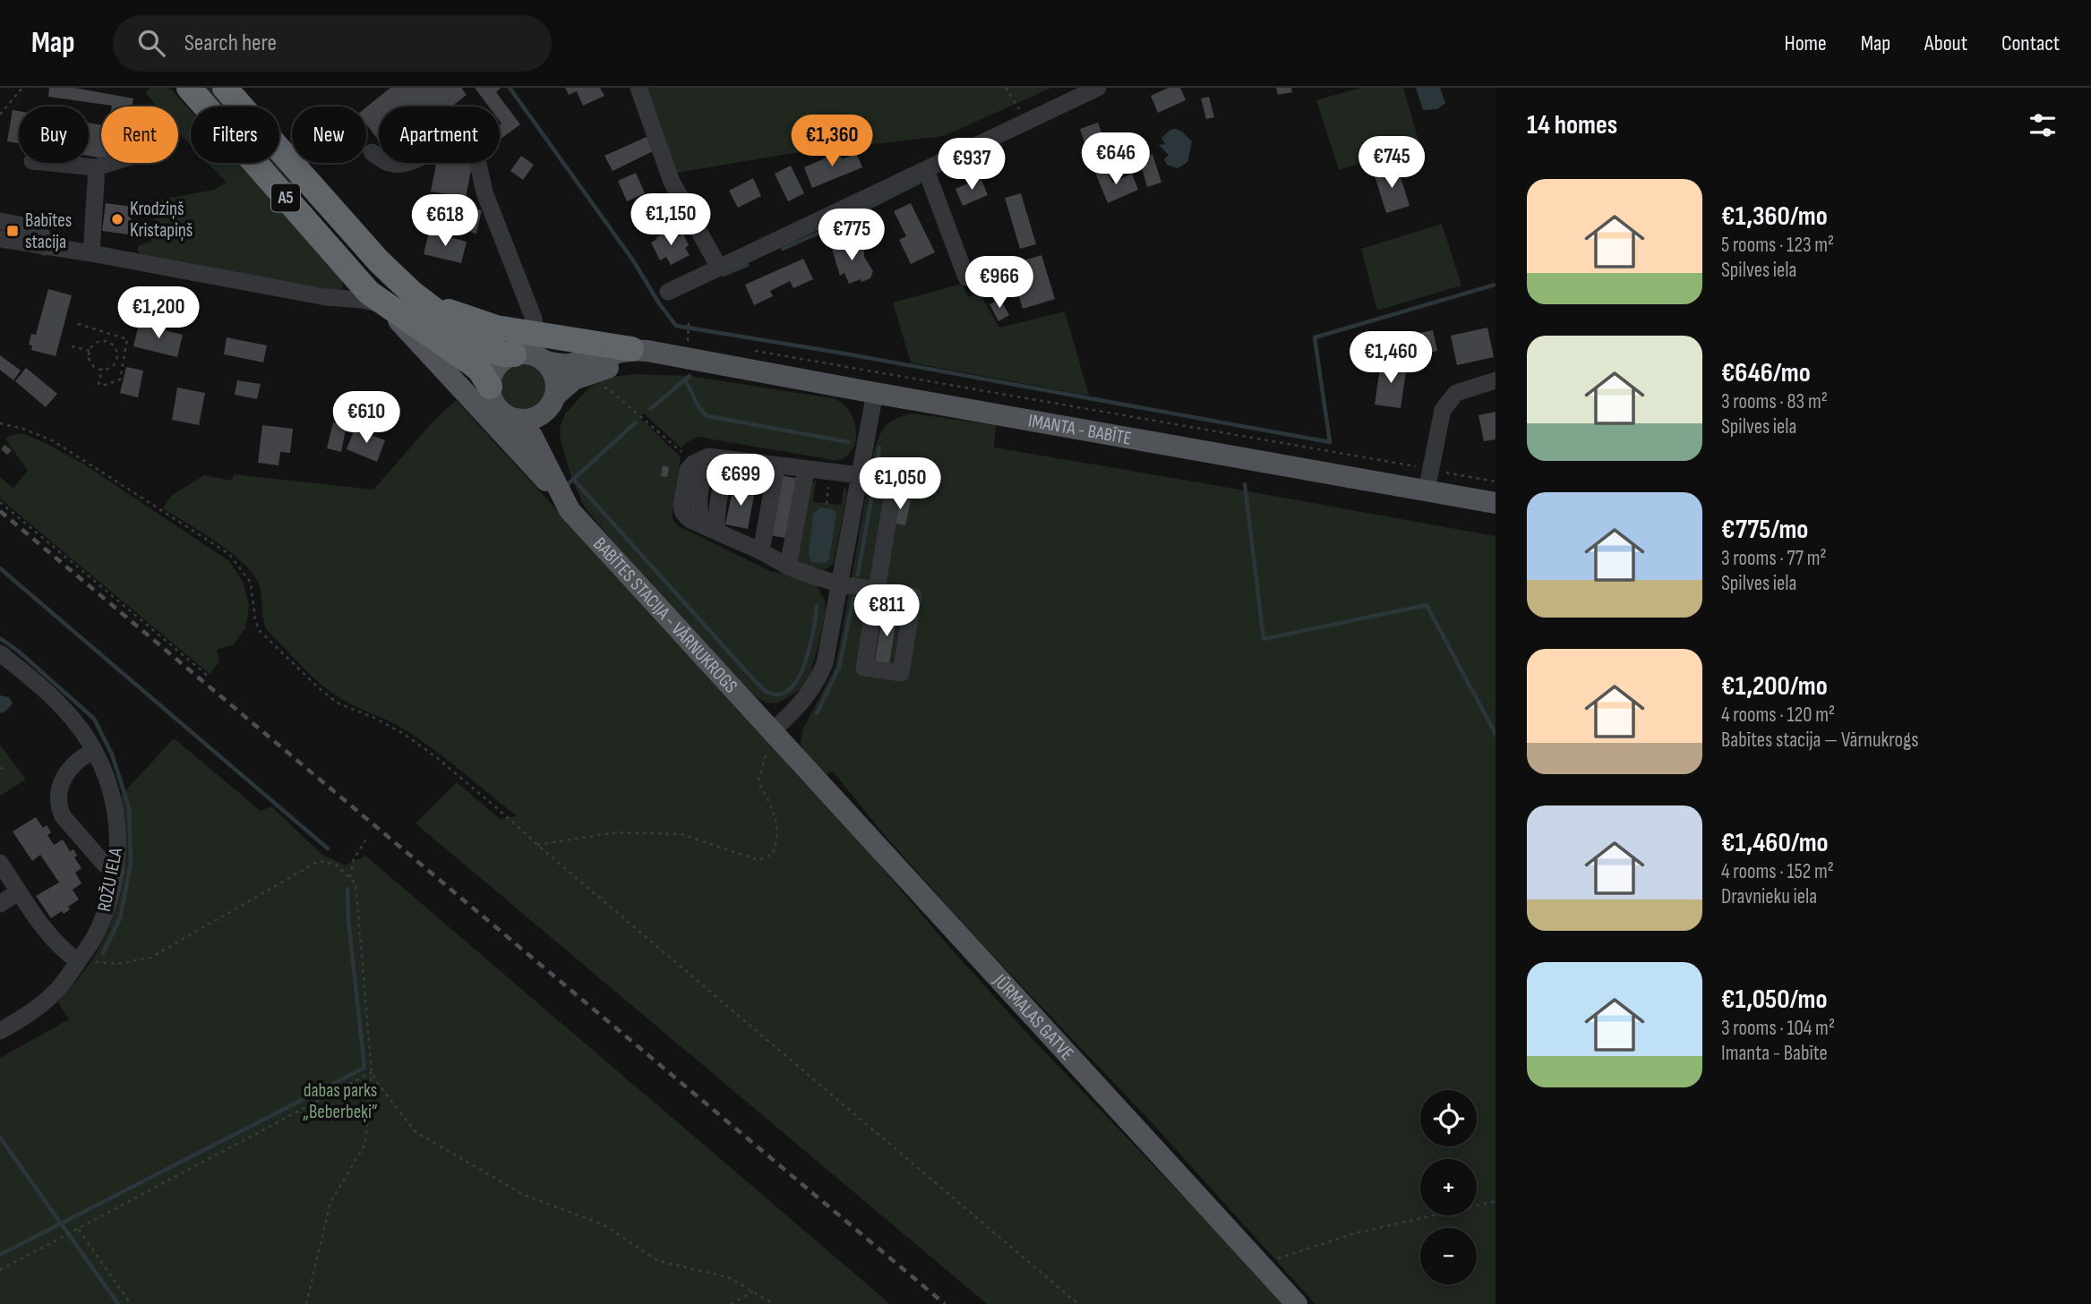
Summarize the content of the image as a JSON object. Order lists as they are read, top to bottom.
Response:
{
  "streets": {
    "highway": ["A5"],
    "main road": ["IMANTA - BABĪTE", "BABĪTES STACIJA - VĀRNUKROGS", "JŪRMALAS GATVE"],
    "street": ["ROŽU IELA"]
  },
  "crossings": [
    ["A5", "IMANTA - BABĪTE"],
    ["A5", "BABĪTES STACIJA - VĀRNUKROGS"],
    ["IMANTA - BABĪTE", "BABĪTES STACIJA - VĀRNUKROGS"],
    ["BABĪTES STACIJA - VĀRNUKROGS", "JŪRMALAS GATVE"]
  ],
  "parks": ["dabas parks „Beberbeķi”"],
  "places": {
    "other": ["Krodziņš Kristapiņš"],
    "transit": ["Babītes stacija"]
  },
  "page": {
    "header": "Map",
    "search": "Search here",
    "nav": [
      "Home",
      "Map",
      "About",
      "Contact"
    ],
    "heading": "14 homes",
    "chip": [
      "Buy",
      "Rent",
      "Filters",
      "New",
      "Apartment"
    ],
    "price": [
      "€1,360",
      "€646",
      "€745",
      "€937",
      "€1,150",
      "€618",
      "€775",
      "€966",
      "€1,200",
      "€1,460",
      "€610",
      "€699",
      "€1,050",
      "€811"
    ],
    "list": [
      {
        "name": "€1,360/mo",
        "note": "5 rooms · 123 m² · Spilves iela"
      },
      {
        "name": "€646/mo",
        "note": "3 rooms · 83 m² · Spilves iela"
      },
      {
        "name": "€775/mo",
        "note": "3 rooms · 77 m² · Spilves iela"
      },
      {
        "name": "€1,200/mo",
        "note": "4 rooms · 120 m² · Babītes stacija — Vārnukrogs"
      },
      {
        "name": "€1,460/mo",
        "note": "4 rooms · 152 m² · Dravnieku iela"
      },
      {
        "name": "€1,050/mo",
        "note": "3 rooms · 104 m² · Imanta - Babīte"
      }
    ],
    "map_buttons": ["+", "−"]
  }
}
